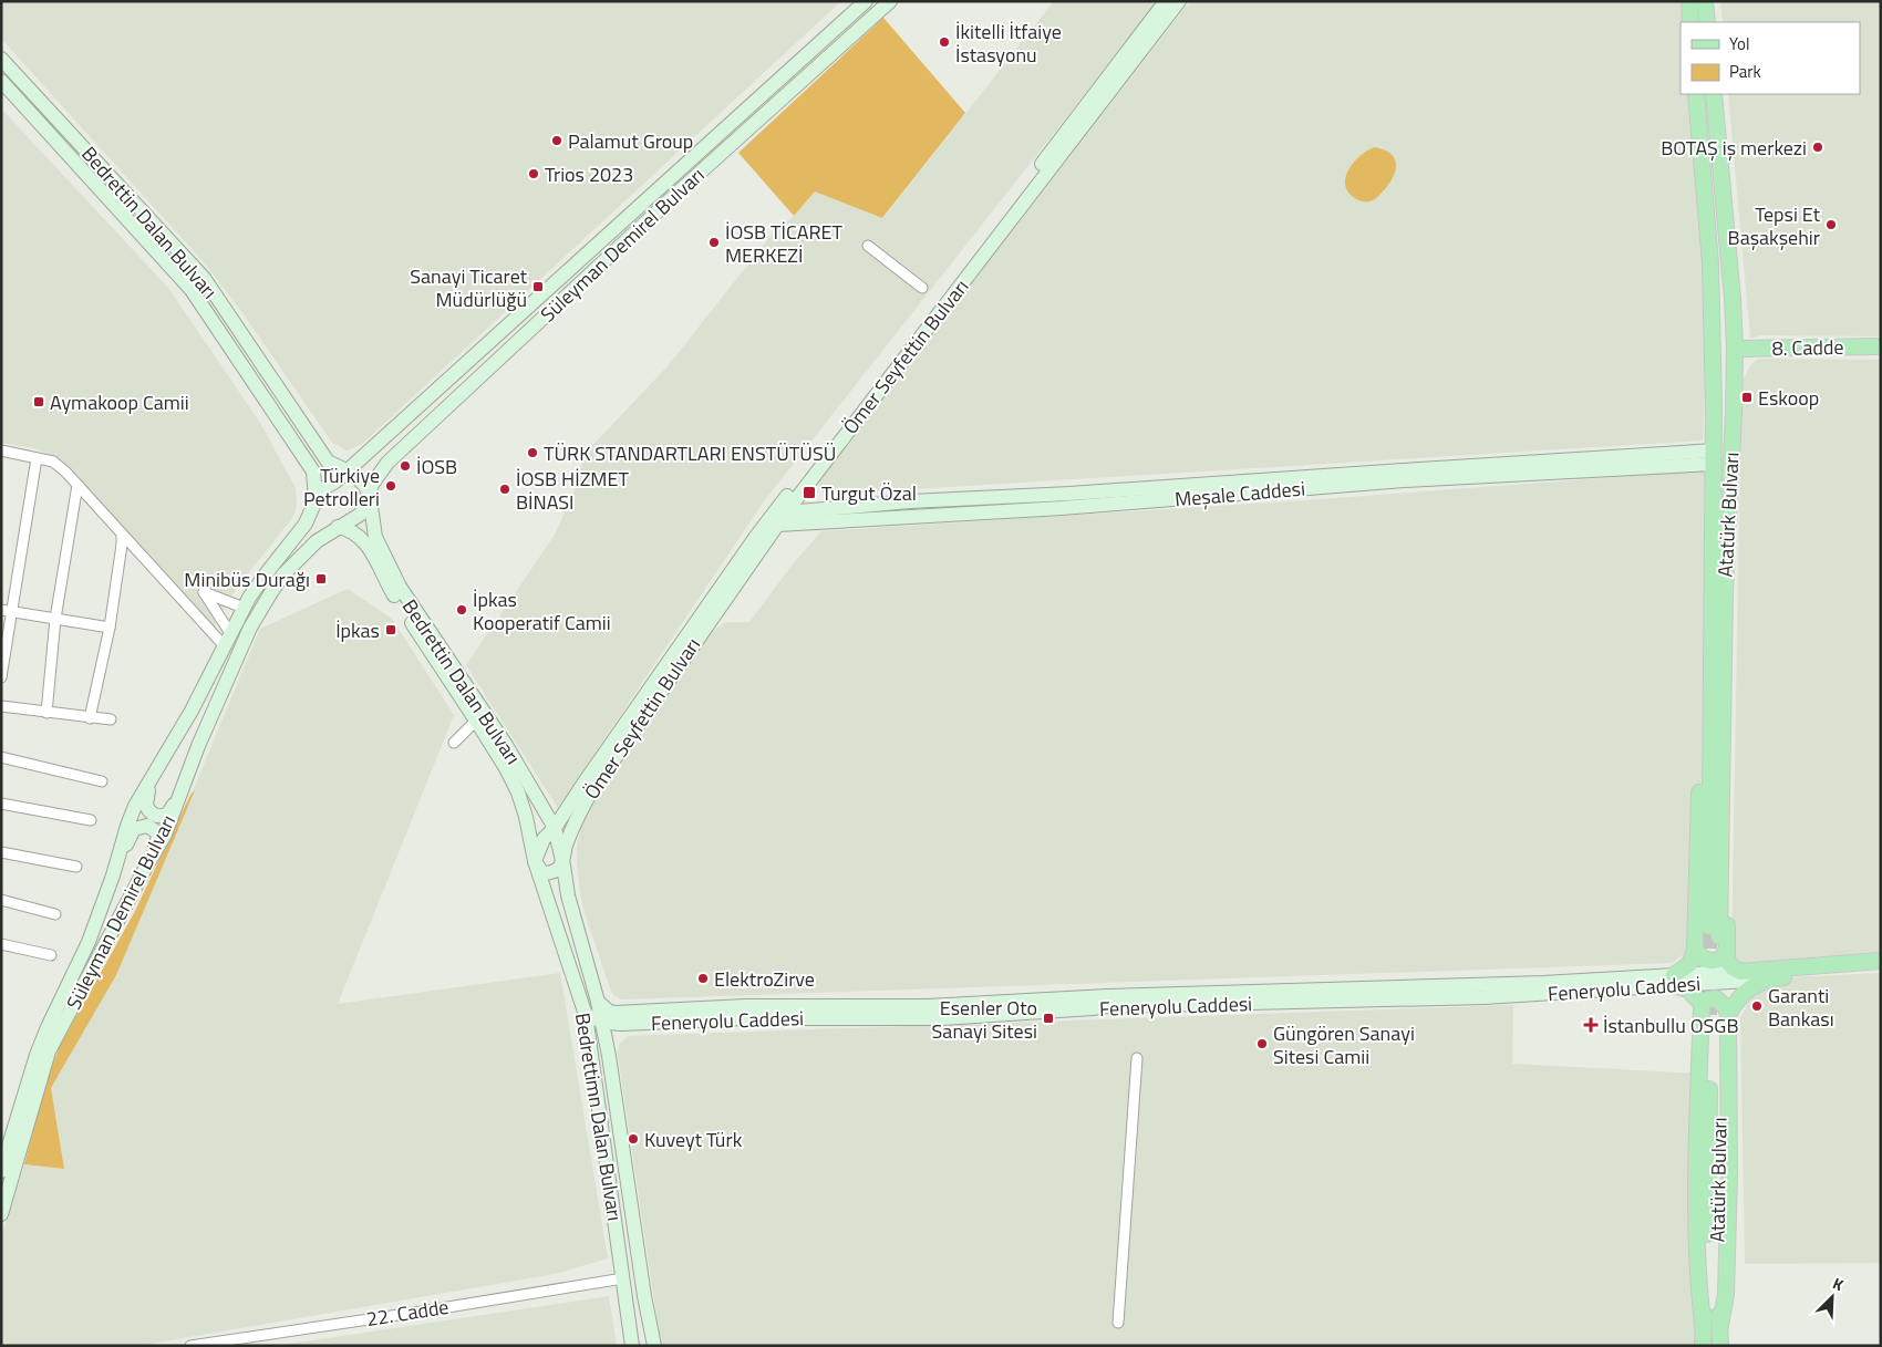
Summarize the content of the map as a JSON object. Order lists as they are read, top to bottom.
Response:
{
  "streets": {
    "main road": [
      "Bedrettin Dalan Bulvarı",
      "Süleyman Demirel Bulvarı",
      "8. Cadde",
      "Ömer Seyfettin Bulvarı",
      "Meşale Caddesi",
      "Atatürk Bulvarı",
      "Feneryolu Caddesi",
      "Bedrettimn Dalan Bulvarı"
    ],
    "street": ["22. Cadde"]
  },
  "crossings": [
    ["Bedrettin Dalan Bulvarı", "Süleyman Demirel Bulvarı"],
    ["Bedrettin Dalan Bulvarı", "Ömer Seyfettin Bulvarı"],
    ["Bedrettin Dalan Bulvarı", "Bedrettimn Dalan Bulvarı"],
    ["8. Cadde", "Atatürk Bulvarı"],
    ["Ömer Seyfettin Bulvarı", "Meşale Caddesi"],
    ["Ömer Seyfettin Bulvarı", "Bedrettimn Dalan Bulvarı"],
    ["Meşale Caddesi", "Atatürk Bulvarı"],
    ["Feneryolu Caddesi", "Bedrettimn Dalan Bulvarı"],
    ["Bedrettimn Dalan Bulvarı", "22. Cadde"]
  ],
  "places": {
    "other": [
      "İkitelli İtfaiye İstasyonu",
      "Palamut Group",
      "BOTAŞ iş merkezi",
      "Trios 2023",
      "Tepsi Et Başakşehir",
      "İOSB TİCARET MERKEZİ",
      "TÜRK STANDARTLARI ENSTÜTÜSÜ",
      "İOSB",
      "Türkiye Petrolleri",
      "İOSB HİZMET BİNASI",
      "İpkas Kooperatif Camii",
      "ElektroZirve",
      "Garanti Bankası",
      "Güngören Sanayi Sitesi Camii",
      "Kuveyt Türk"
    ],
    "transit": [
      "Sanayi Ticaret Müdürlüğü",
      "Eskoop",
      "Aymakoop Camii",
      "Turgut Özal",
      "Minibüs Durağı",
      "İpkas",
      "Esenler Oto Sanayi Sitesi"
    ],
    "health": ["İstanbullu OSGB"]
  },
  "legend": ["Yol", "Park"],
  "north": "top right"
}
